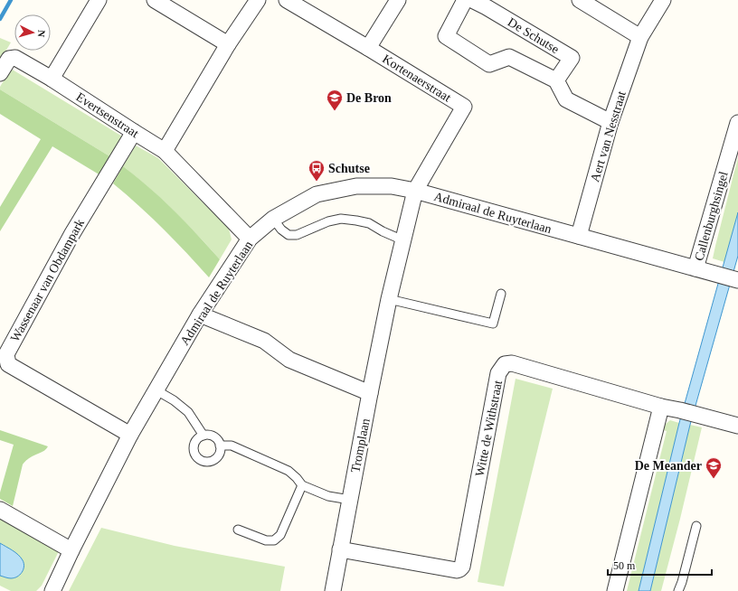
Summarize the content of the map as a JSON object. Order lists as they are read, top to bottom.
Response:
{
  "streets": {
    "street": [
      "De Schutse",
      "Kortenaerstraat",
      "Evertsenstraat",
      "Aert van Nesstraat",
      "Admiraal de Ruyterlaan",
      "Callenburghsingel",
      "Wassenaar van Obdampark",
      "Witte de Withstraat",
      "Tromplaan"
    ]
  },
  "crossings": [
    ["Kortenaerstraat", "Admiraal de Ruyterlaan"],
    ["Kortenaerstraat", "Tromplaan"],
    ["Evertsenstraat", "Admiraal de Ruyterlaan"],
    ["Evertsenstraat", "Wassenaar van Obdampark"],
    ["Aert van Nesstraat", "Admiraal de Ruyterlaan"],
    ["Admiraal de Ruyterlaan", "Callenburghsingel"],
    ["Admiraal de Ruyterlaan", "Wassenaar van Obdampark"],
    ["Admiraal de Ruyterlaan", "Tromplaan"],
    ["Witte de Withstraat", "Tromplaan"]
  ],
  "places": {
    "school or university": ["De Bron", "De Meander"],
    "bus stop": ["Schutse"]
  },
  "scale_bar": "50 m",
  "north": "right"
}
